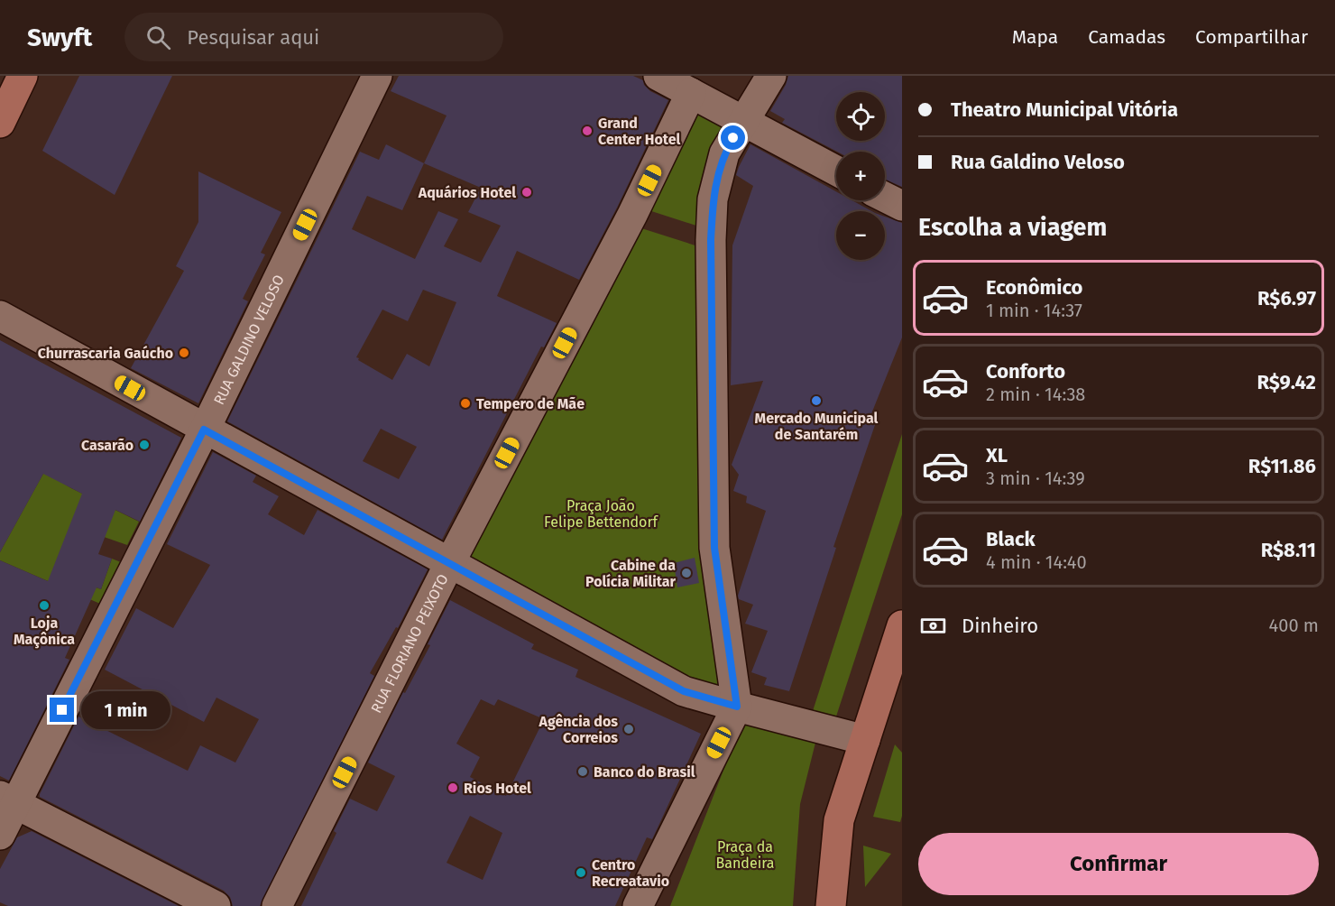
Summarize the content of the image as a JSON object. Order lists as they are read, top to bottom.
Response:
{
  "streets": {
    "street": ["RUA GALDINO VELOSO", "RUA FLORIANO PEIXOTO"]
  },
  "parks": ["Praça João Felipe Bettendorf", "Praça da Bandeira"],
  "places": [
    "Grand Center Hotel",
    "Aquários Hotel",
    "Churrascaria Gaúcho",
    "Mercado Municipal de Santarém",
    "Tempero de Mãe",
    "Casarão",
    "Cabine da Polícia Militar",
    "Loja Maçônica",
    "Agência dos Correios",
    "Banco do Brasil",
    "Rios Hotel",
    "Centro Recreatavio"
  ],
  "page": {
    "header": "Swyft",
    "search": "Pesquisar aqui",
    "nav": ["Mapa", "Camadas", "Compartilhar"],
    "banner": ["Theatro Municipal Vitória", "Rua Galdino Veloso"],
    "map_buttons": ["+", "−"],
    "heading": "Escolha a viagem",
    "list": [
      {
        "name": "Econômico",
        "note": "1 min · 14:37",
        "value": "R$6.97"
      },
      {
        "name": "Conforto",
        "note": "2 min · 14:38",
        "value": "R$9.42"
      },
      {
        "name": "XL",
        "note": "3 min · 14:39",
        "value": "R$11.86"
      },
      {
        "name": "Black",
        "note": "4 min · 14:40",
        "value": "R$8.11"
      }
    ],
    "pay": ["Dinheiro", "400 m"],
    "bubble": "1 min",
    "buttons": "Confirmar"
  }
}
